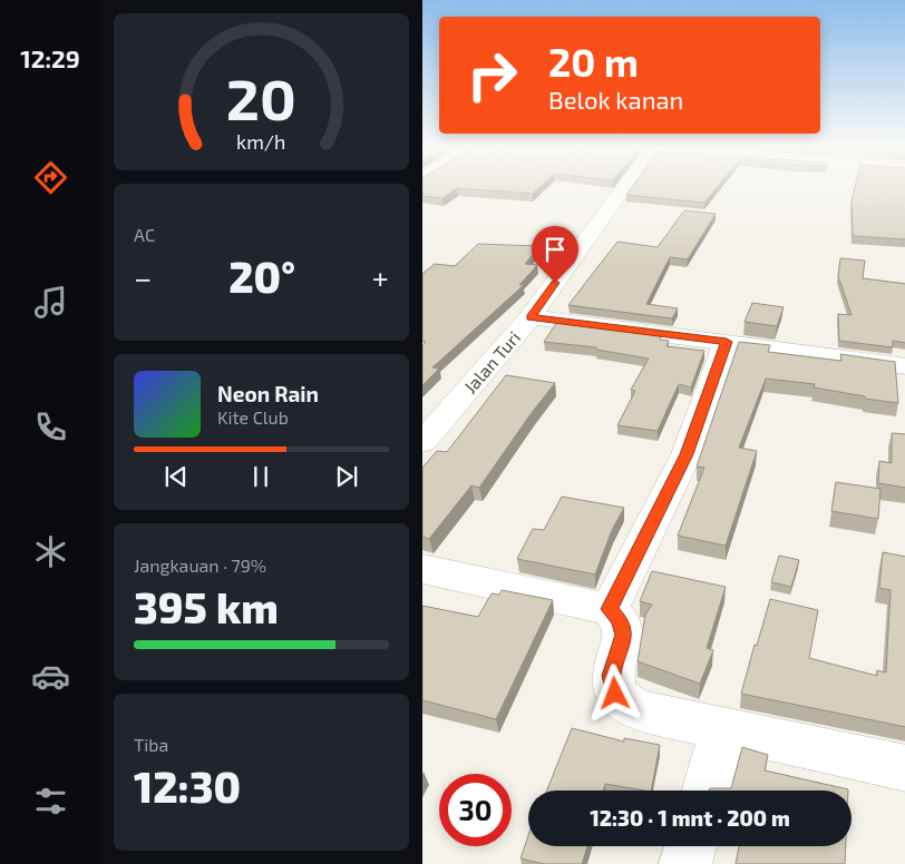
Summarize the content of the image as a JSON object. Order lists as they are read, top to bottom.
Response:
{
  "streets": {
    "street": ["Jalan Turi"]
  },
  "page": {
    "tabs": "12:29",
    "turn": ["20 m", "Belok kanan"],
    "tile": [
      "AC",
      ["Jangkauan · 79%", "395 km"],
      ["Tiba", "12:30"]
    ],
    "heat": ["−", "20°", "+"],
    "song": ["Neon Rain", "Kite Club"],
    "limit": "30",
    "trip": "12:30 · 1 mnt · 200 m",
    "gauge": ["20", "km/h"]
  }
}
